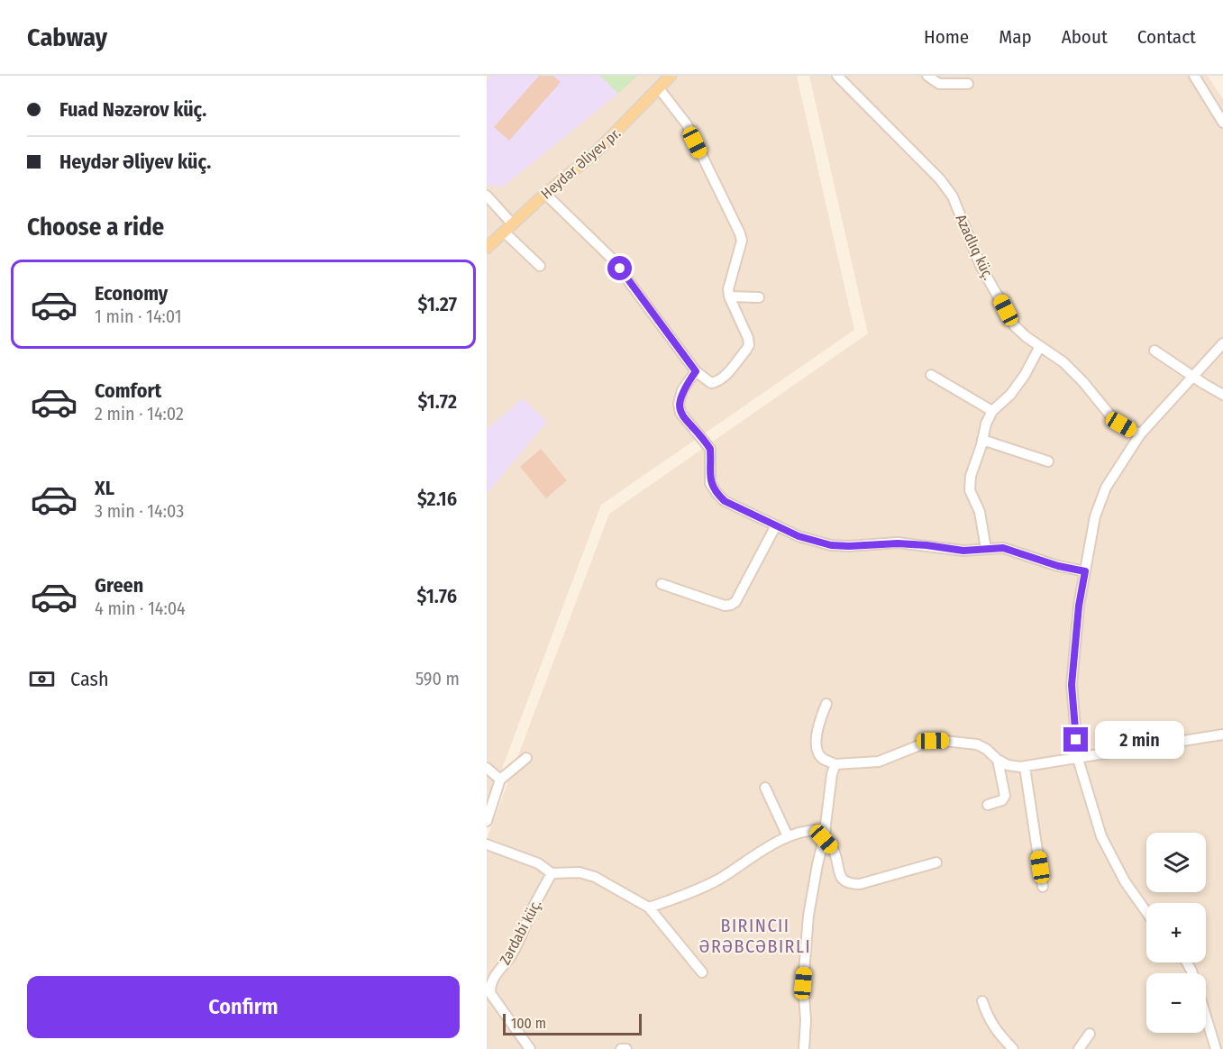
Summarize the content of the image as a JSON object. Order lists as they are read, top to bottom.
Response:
{
  "streets": {
    "main road": ["Heydər Əliyev pr."],
    "street": ["Azadlıq küç.", "Zərdabi küç."]
  },
  "districts": ["BIRINCII ƏRƏBCƏBIRLI"],
  "scale_bar": "100 m",
  "page": {
    "header": "Cabway",
    "nav": [
      "Home",
      "Map",
      "About",
      "Contact"
    ],
    "banner": ["Fuad Nəzərov küç.", "Heydər Əliyev küç."],
    "heading": "Choose a ride",
    "list": [
      {
        "name": "Economy",
        "note": "1 min · 14:01",
        "value": "$1.27"
      },
      {
        "name": "Comfort",
        "note": "2 min · 14:02",
        "value": "$1.72"
      },
      {
        "name": "XL",
        "note": "3 min · 14:03",
        "value": "$2.16"
      },
      {
        "name": "Green",
        "note": "4 min · 14:04",
        "value": "$1.76"
      }
    ],
    "pay": ["Cash", "590 m"],
    "bubble": "2 min",
    "map_buttons": ["+", "−"],
    "buttons": "Confirm",
    "scale": "100 m"
  }
}
